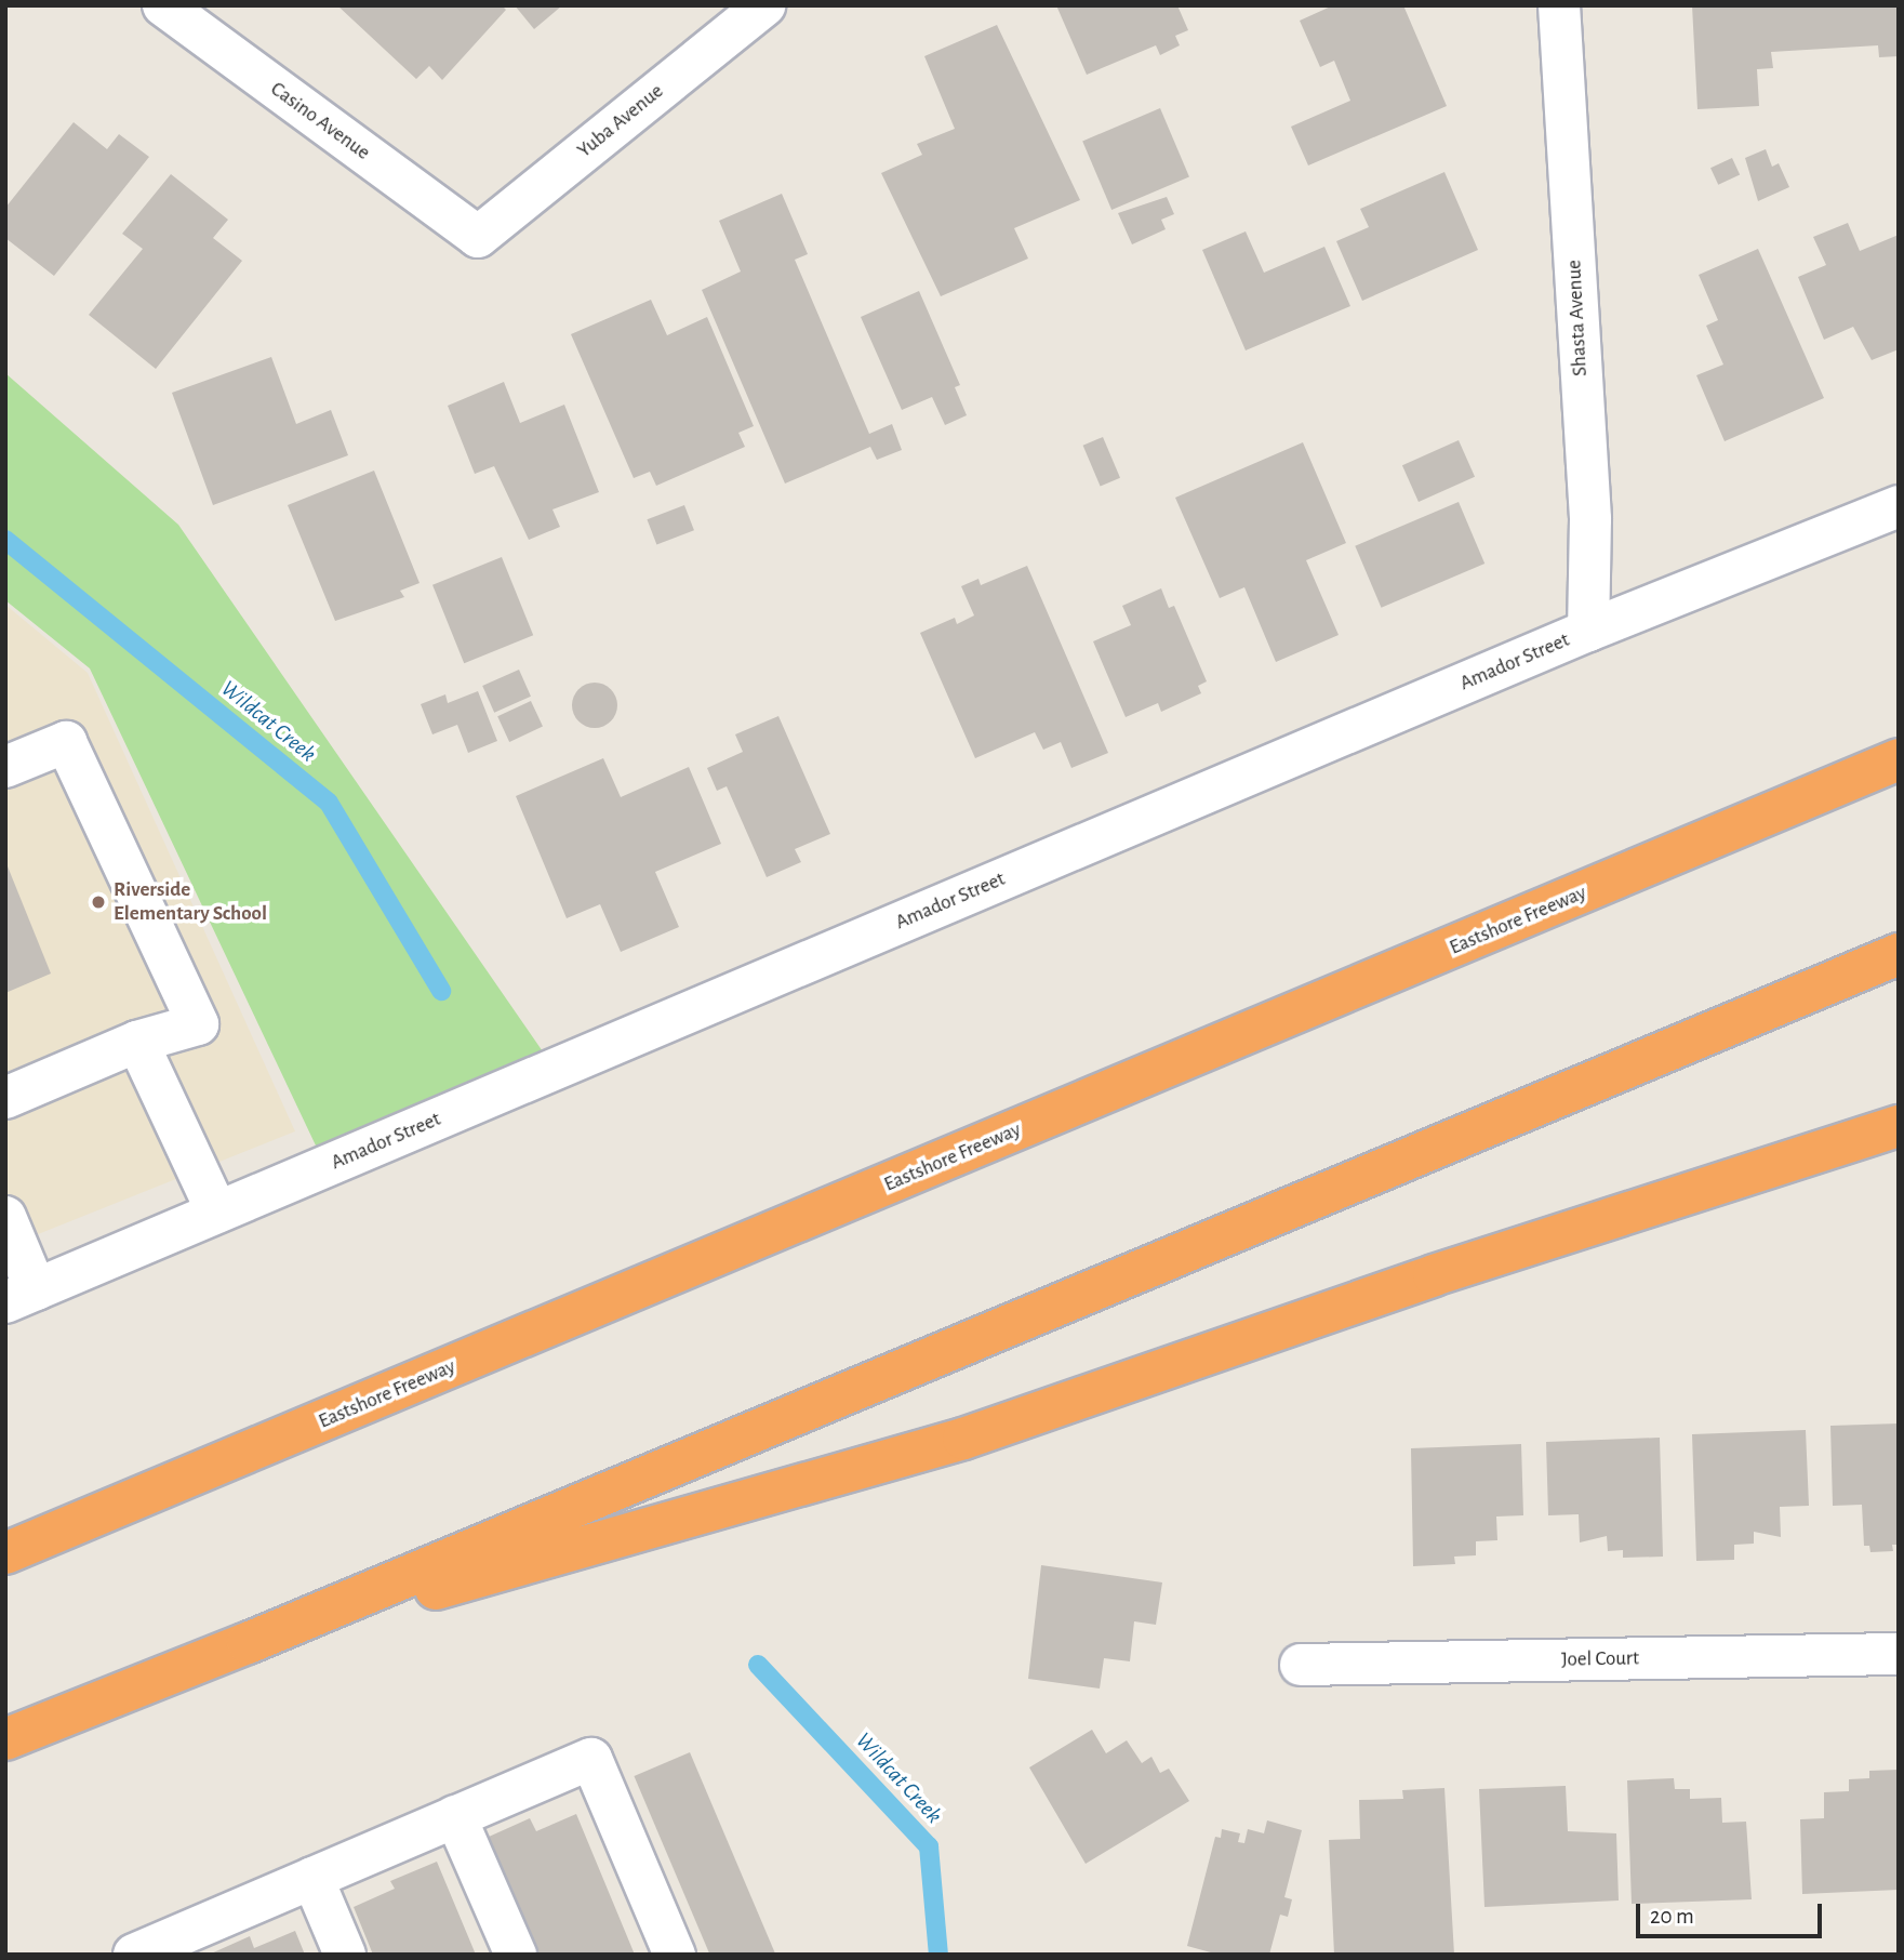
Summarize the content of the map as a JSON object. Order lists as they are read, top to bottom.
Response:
{
  "streets": {
    "highway": ["Eastshore Freeway"],
    "street": [
      "Casino Avenue",
      "Yuba Avenue",
      "Shasta Avenue",
      "Amador Street",
      "Joel Court"
    ]
  },
  "crossings": [
    ["Casino Avenue", "Yuba Avenue"],
    ["Shasta Avenue", "Amador Street"]
  ],
  "water": ["Wildcat Creek"],
  "places": ["Riverside Elementary School"],
  "scale_bar": "20 m"
}
